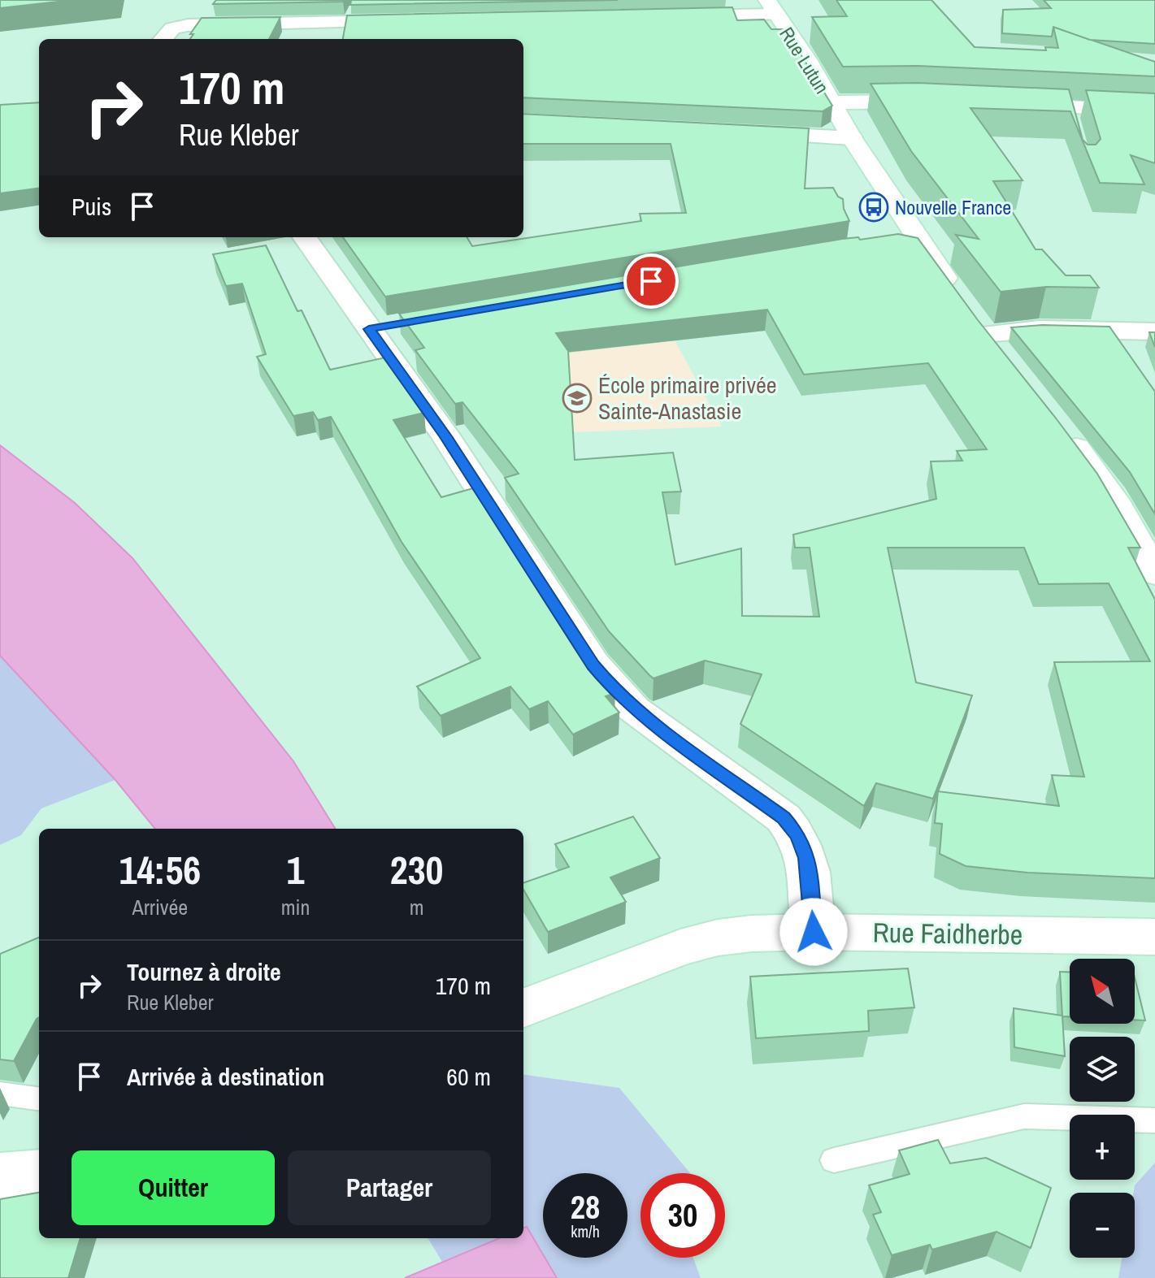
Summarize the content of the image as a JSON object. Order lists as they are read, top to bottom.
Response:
{
  "streets": {
    "street": ["Rue Lutun", "Rue Faidherbe"]
  },
  "places": {
    "bus stop": ["Nouvelle France"],
    "school or university": ["École primaire privée Sainte-Anastasie"]
  },
  "north": "top left",
  "page": {
    "turn": ["170 m", "Rue Kleber"],
    "then": "Puis",
    "eta": [
      "14:56",
      "Arrivée",
      "1",
      "min",
      "230",
      "m"
    ],
    "list": [
      {
        "name": "Tournez à droite",
        "note": "Rue Kleber",
        "value": "170 m"
      },
      {
        "name": "Arrivée à destination",
        "value": "60 m"
      }
    ],
    "map_buttons": ["+", "−"],
    "buttons": ["Quitter", "Partager"],
    "speed": "28 km/h",
    "limit": "30"
  }
}
